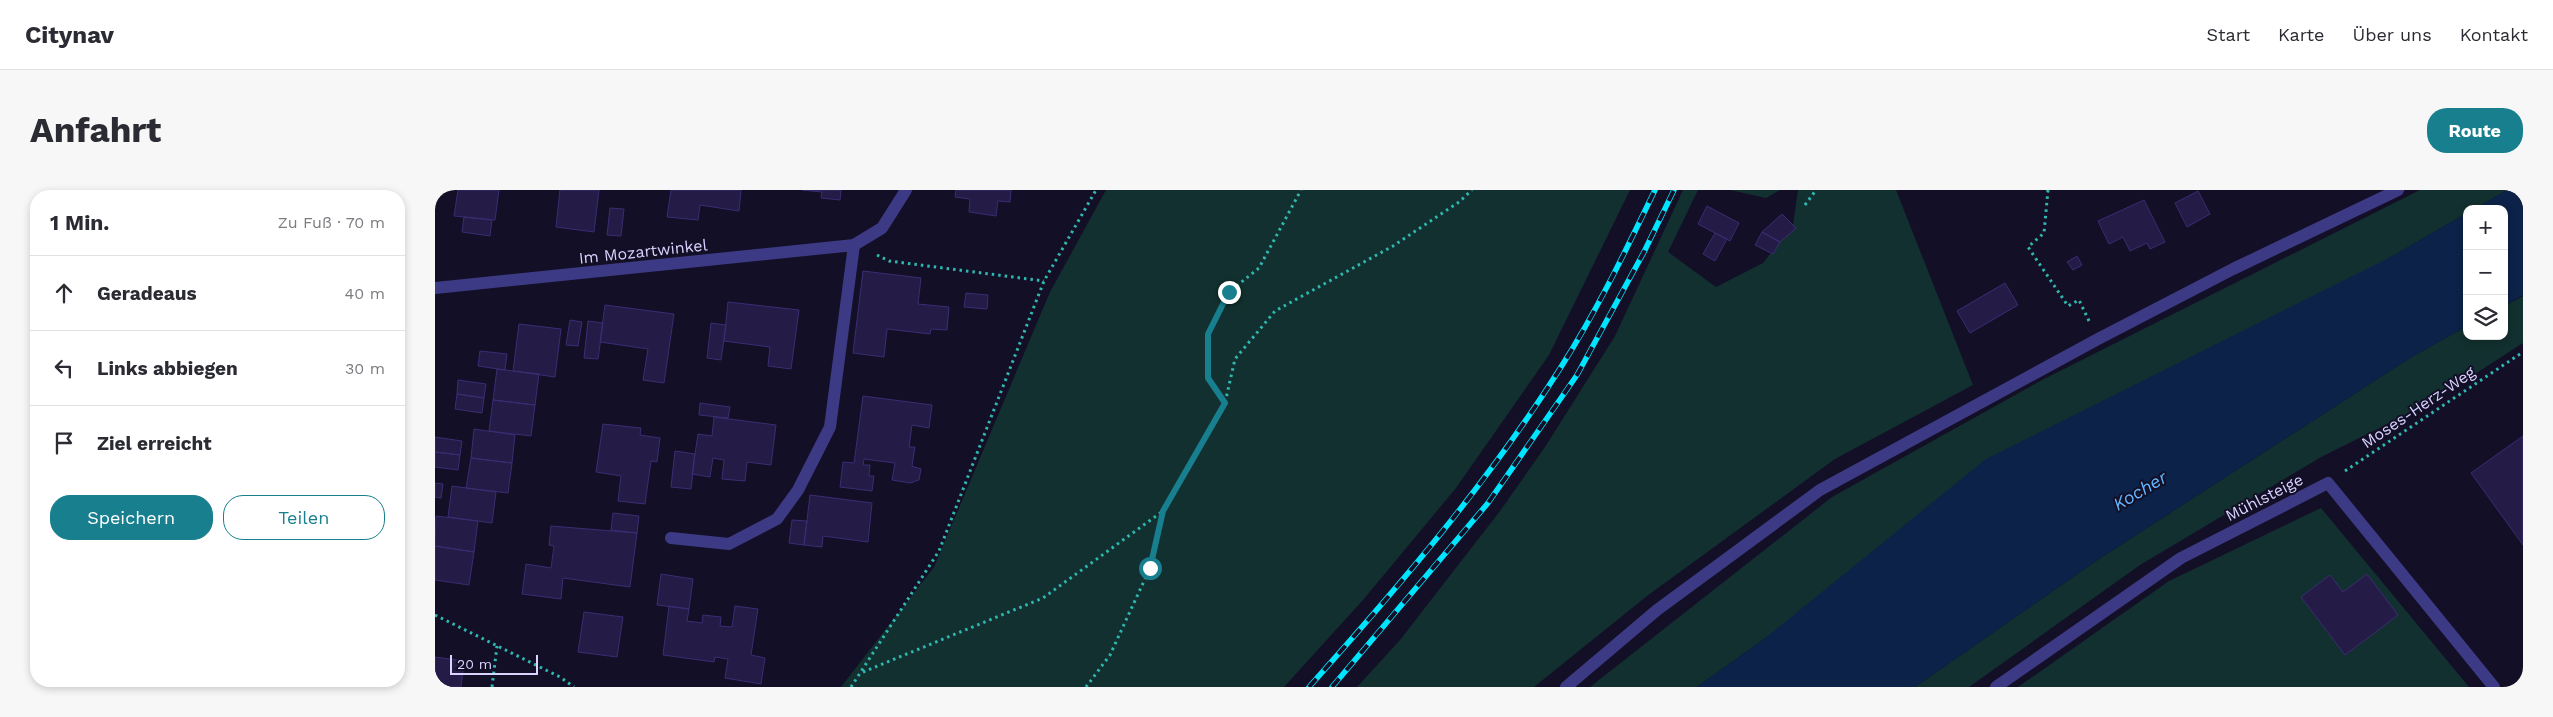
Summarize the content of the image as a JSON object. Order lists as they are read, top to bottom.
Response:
{
  "streets": {
    "street": ["Im Mozartwinkel", "Mühlsteige"],
    "path": ["Moses-Herz-Weg"]
  },
  "crossings": [
    ["Moses-Herz-Weg", "Mühlsteige"]
  ],
  "water": ["Kocher"],
  "scale_bar": "20 m",
  "page": {
    "header": "Citynav",
    "nav": [
      "Start",
      "Karte",
      "Über uns",
      "Kontakt"
    ],
    "buttons": [
      "Route",
      ["Speichern", "Teilen"]
    ],
    "title": "Anfahrt",
    "heading": ["1 Min.", "Zu Fuß · 70 m"],
    "map_buttons": ["+", "−"],
    "list": [
      ["Geradeaus", "40 m"],
      ["Links abbiegen", "30 m"],
      "Ziel erreicht"
    ],
    "scale": "20 m"
  }
}
